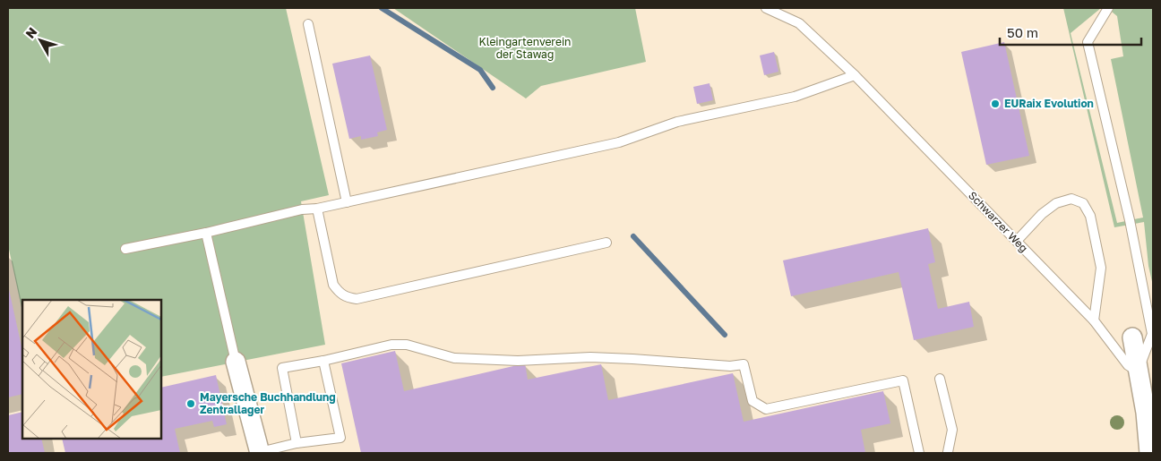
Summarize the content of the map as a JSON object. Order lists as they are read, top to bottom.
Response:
{
  "streets": {
    "lane": ["Schwarzer Weg"]
  },
  "parks": ["Kleingartenverein der Stawag"],
  "places": ["EURaix Evolution", "Mayersche Buchhandlung Zentrallager"],
  "scale_bar": "50 m",
  "north": "top left"
}
